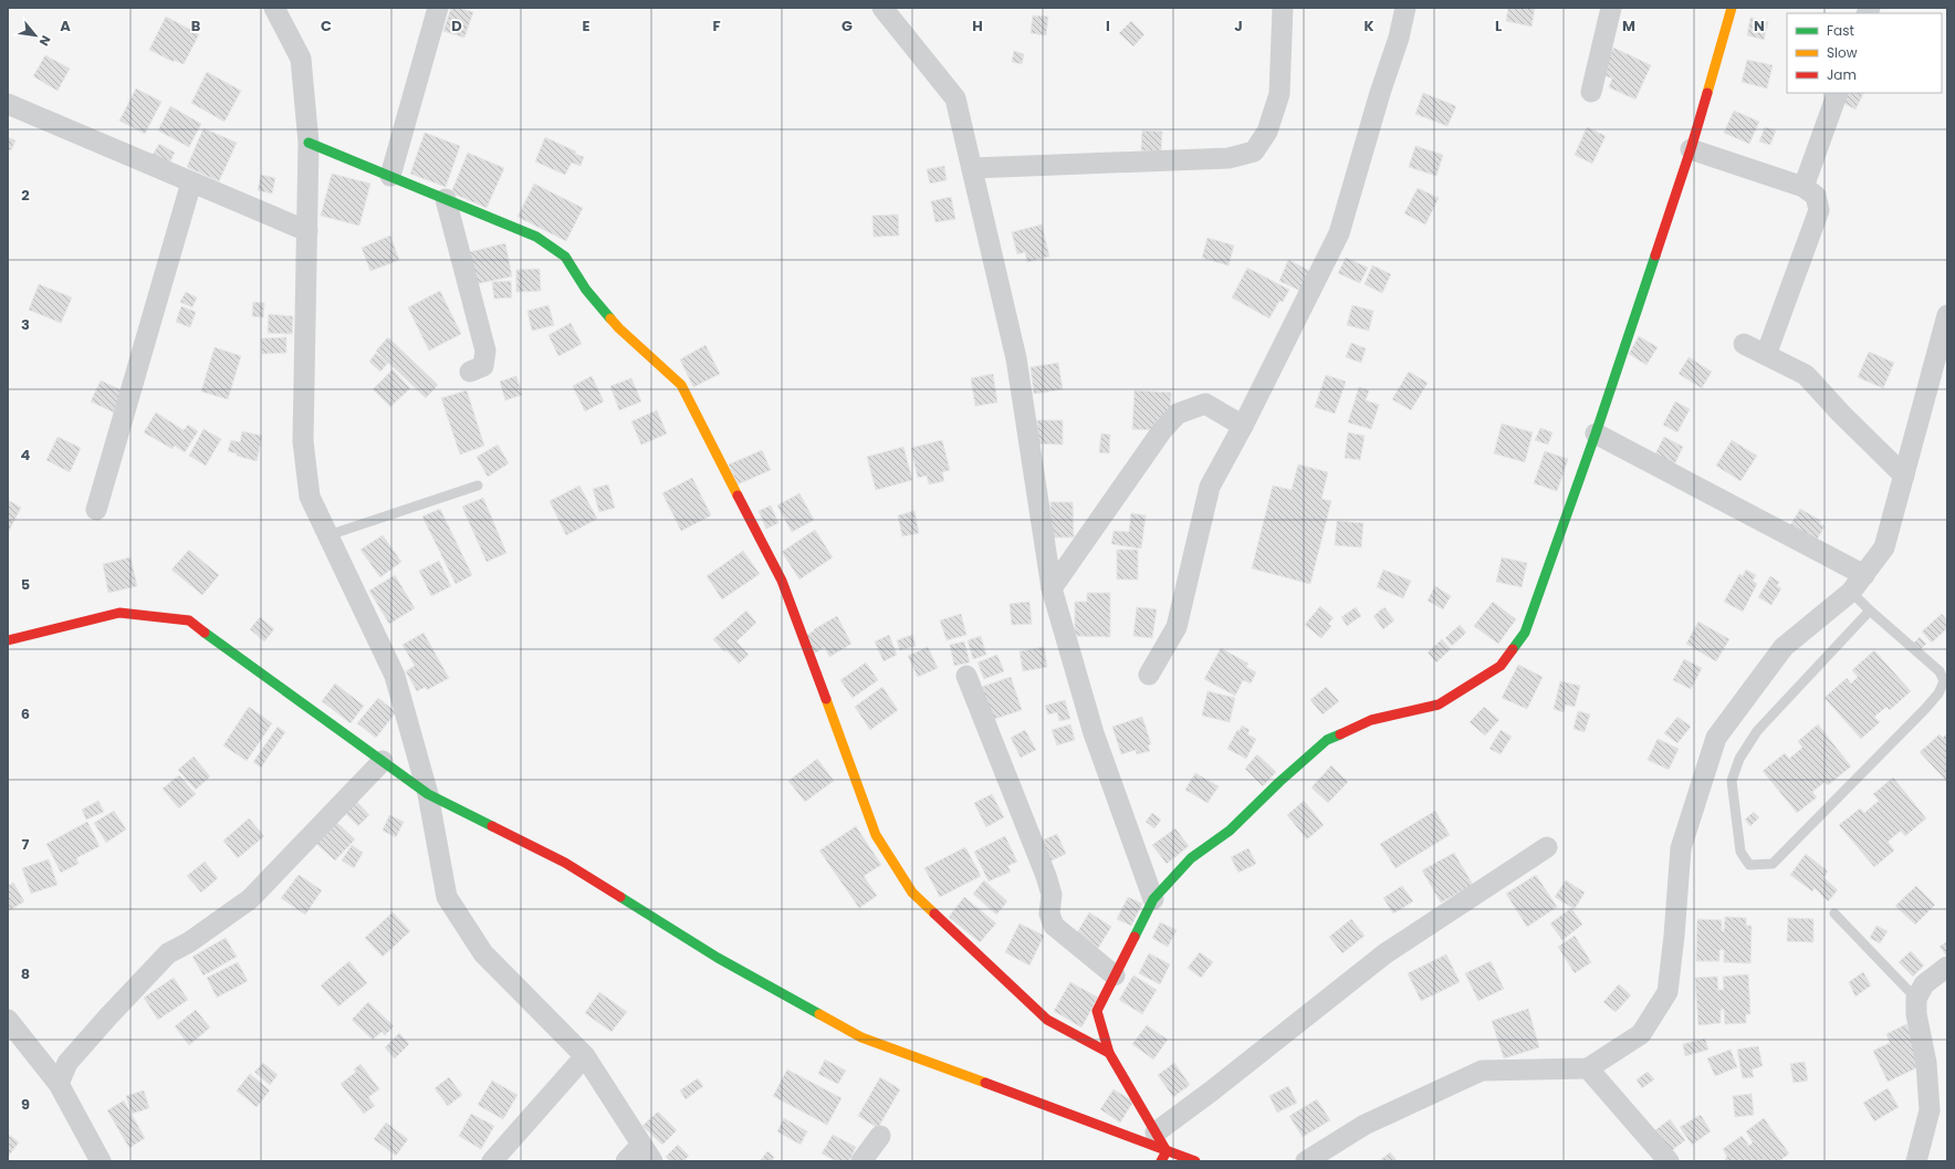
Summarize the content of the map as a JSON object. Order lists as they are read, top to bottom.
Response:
{
  "legend": ["Fast", "Slow", "Jam"],
  "north": "bottom right",
  "grid": {
    "columns": [
      "A",
      "B",
      "C",
      "D",
      "E",
      "F",
      "G",
      "H",
      "I",
      "J",
      "K",
      "L",
      "M",
      "N"
    ],
    "rows": [
      "2",
      "3",
      "4",
      "5",
      "6",
      "7",
      "8",
      "9"
    ]
  }
}
